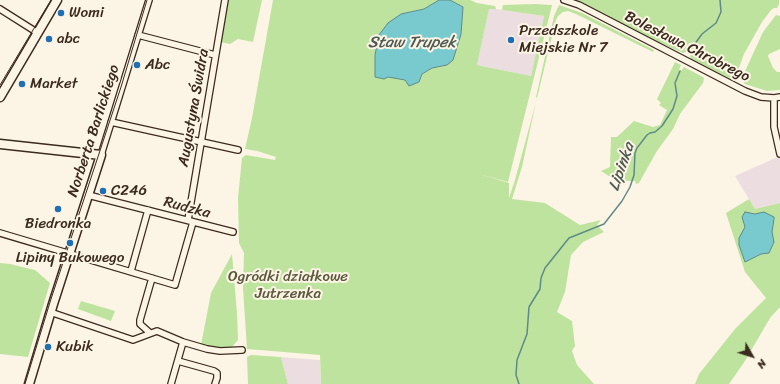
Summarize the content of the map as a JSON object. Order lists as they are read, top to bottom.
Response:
{
  "streets": {
    "street": [
      "Bolesława Chrobrego",
      "Augustyna Świdra",
      "Norberta Barlickiego",
      "Rudzka"
    ]
  },
  "crossings": [
    ["Augustyna Świdra", "Rudzka"],
    ["Norberta Barlickiego", "Rudzka"]
  ],
  "water": ["Staw Trupek", "Lipinka"],
  "parks": ["Ogródki działkowe Jutrzenka"],
  "places": [
    "Womi",
    "abc",
    "Przedszkole Miejskie Nr 7",
    "Abc",
    "Market",
    "C246",
    "Biedronka",
    "Lipiny Bukowego",
    "Kubik"
  ],
  "north": "bottom right"
}
